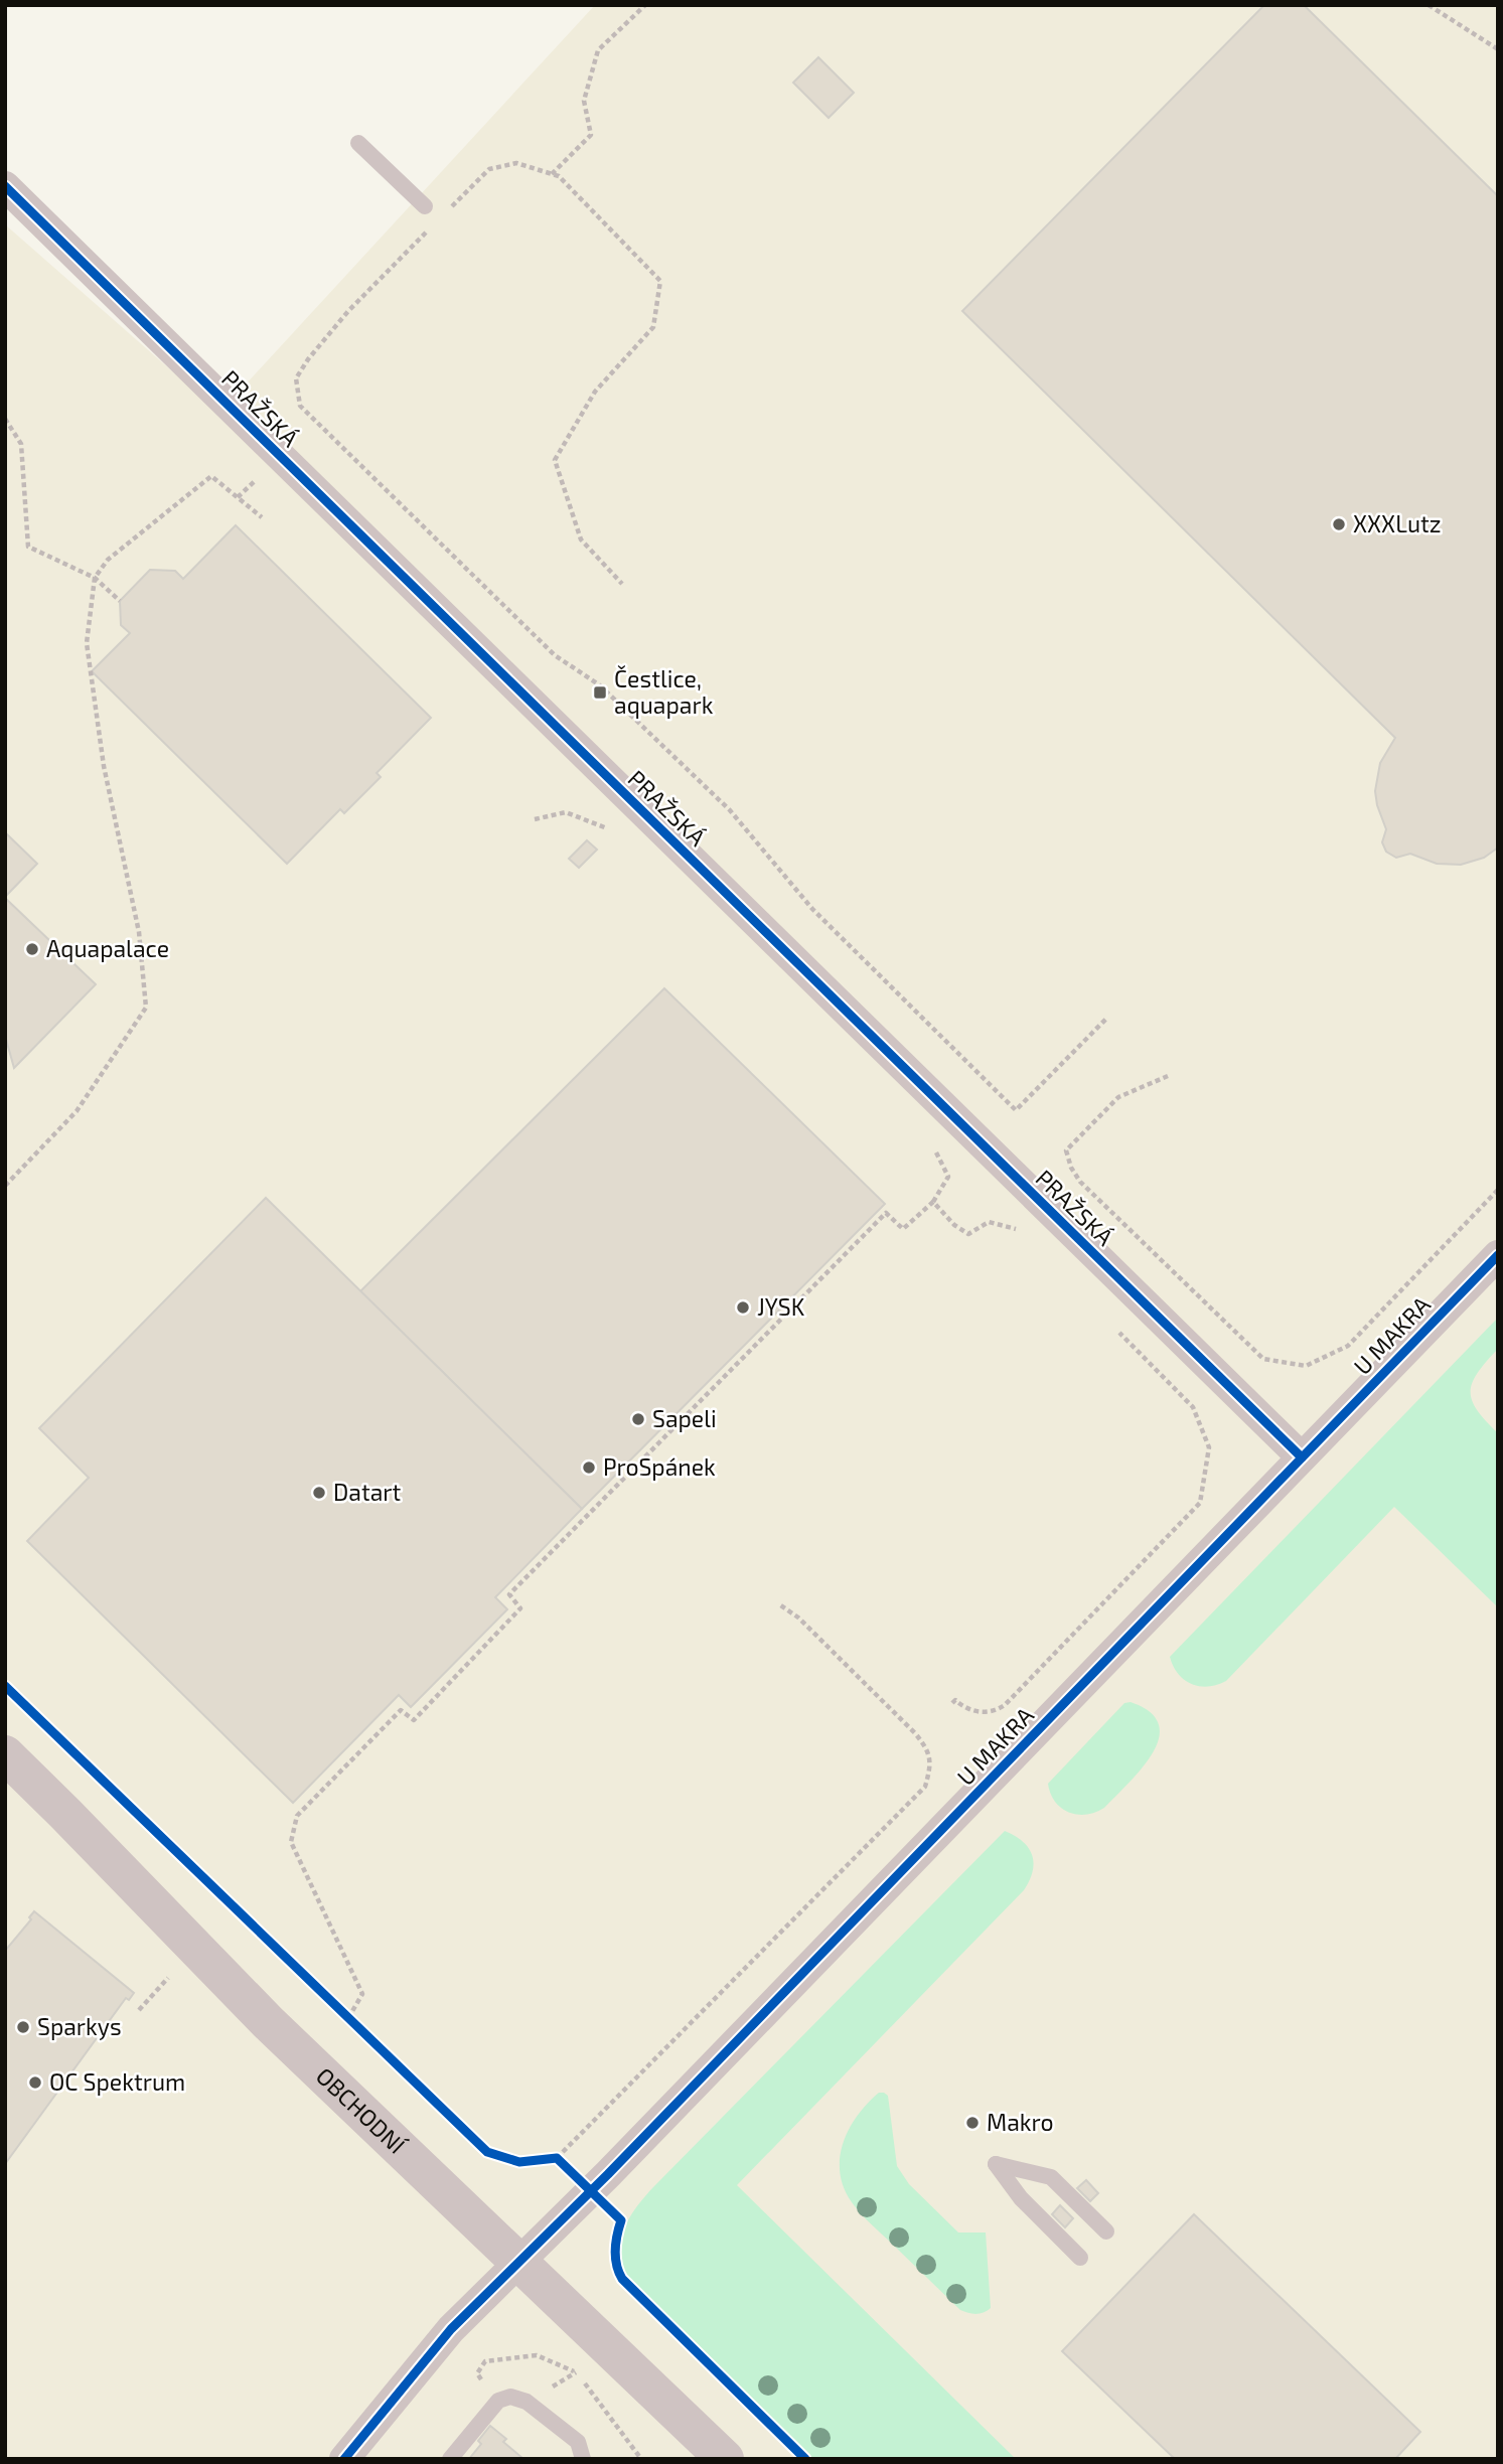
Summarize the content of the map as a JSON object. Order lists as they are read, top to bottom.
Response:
{
  "streets": {
    "street": ["PRAŽSKÁ", "U MAKRA", "OBCHODNÍ"]
  },
  "crossings": [
    ["PRAŽSKÁ", "U MAKRA"],
    ["U MAKRA", "OBCHODNÍ"]
  ],
  "places": {
    "other": [
      "XXXLutz",
      "Aquapalace",
      "JYSK",
      "Sapeli",
      "ProSpánek",
      "Datart",
      "Sparkys",
      "OC Spektrum",
      "Makro"
    ],
    "transit": ["Čestlice, aquapark"]
  }
}
